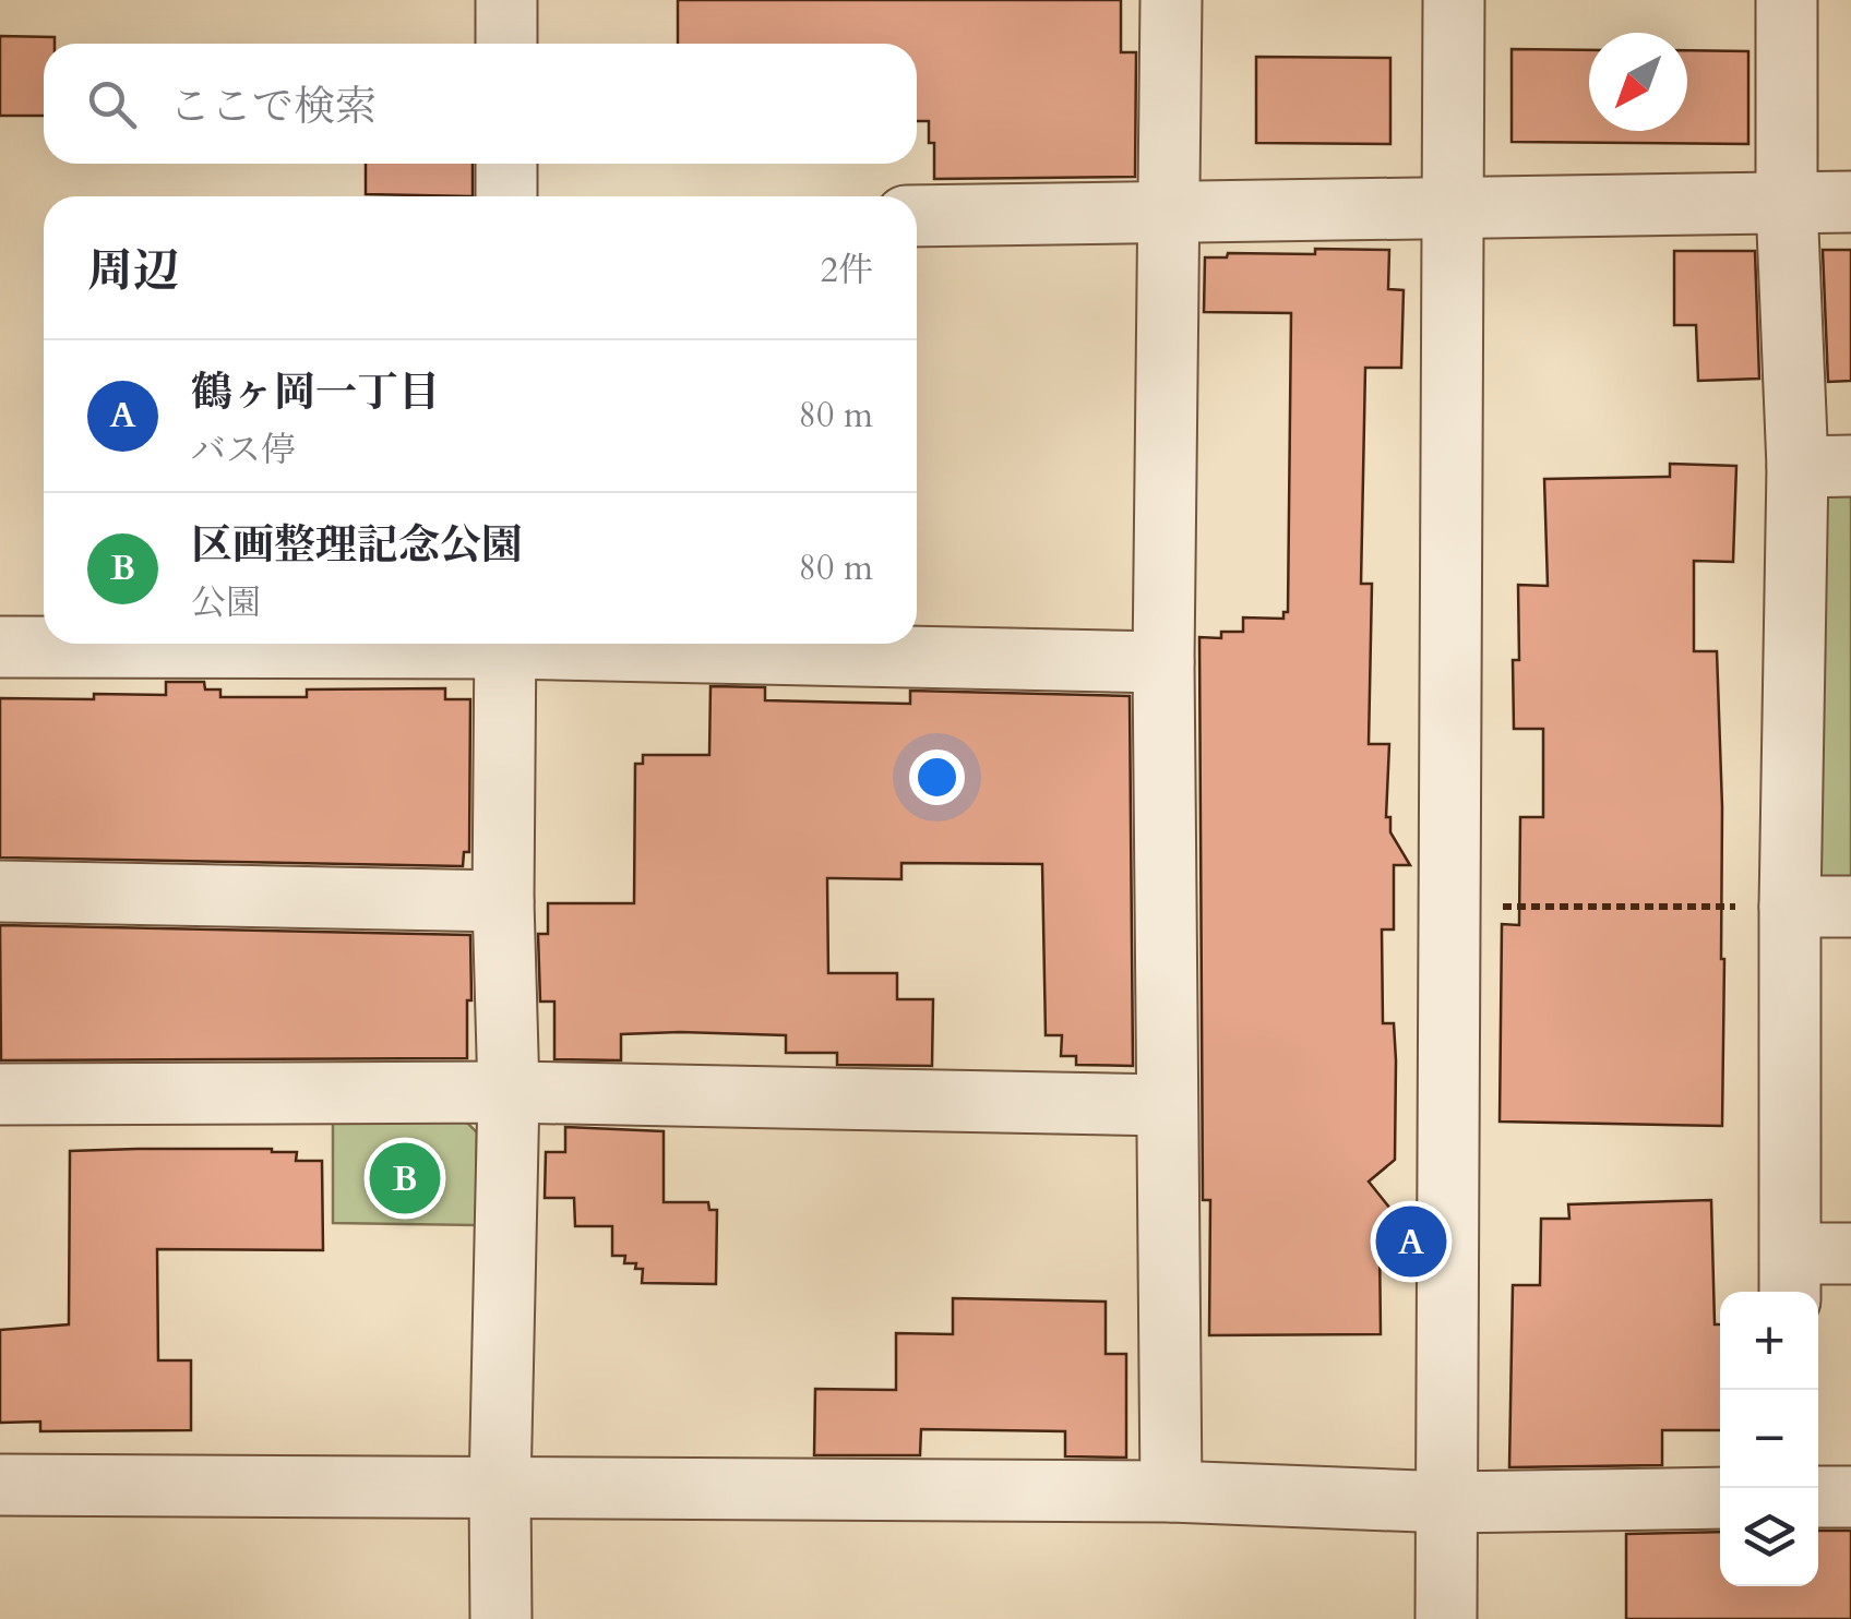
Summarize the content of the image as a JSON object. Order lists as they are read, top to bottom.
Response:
{
  "north": "bottom left",
  "page": {
    "search": "ここで検索",
    "heading": ["周辺", "2件"],
    "list": [
      {
        "mark": "A",
        "name": "鶴ヶ岡一丁目",
        "note": "バス停",
        "value": "80 m"
      },
      {
        "mark": "B",
        "name": "区画整理記念公園",
        "note": "公園",
        "value": "80 m"
      }
    ],
    "pins": ["B", "A"],
    "map_buttons": ["+", "−"]
  }
}
